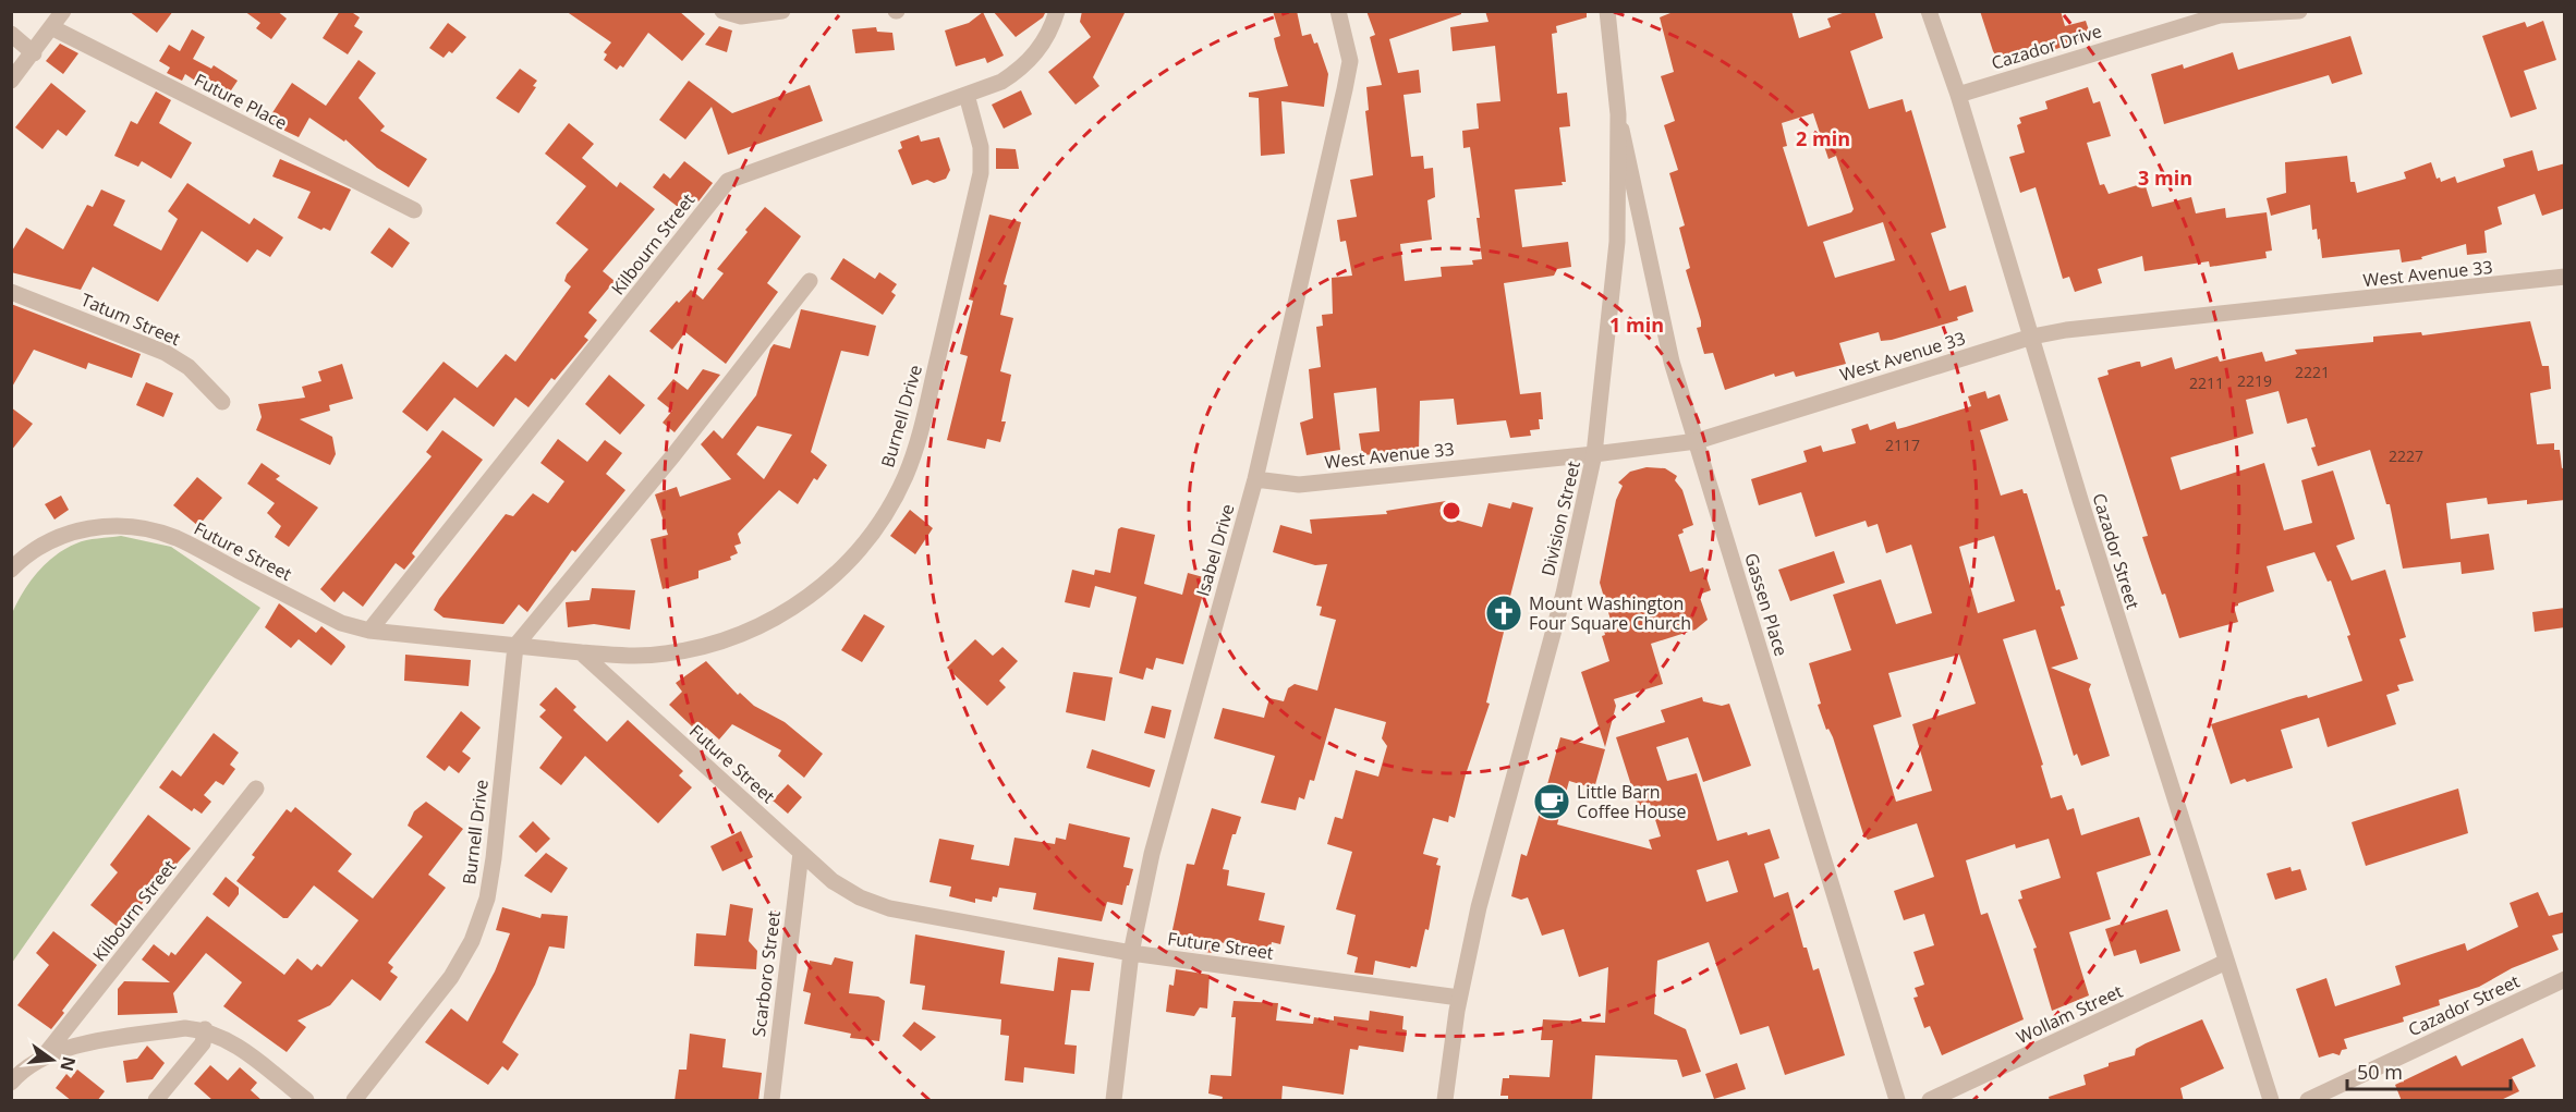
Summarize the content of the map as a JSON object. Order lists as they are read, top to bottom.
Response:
{
  "streets": {
    "street": [
      "Cazador Drive",
      "Future Place",
      "Kilbourn Street",
      "West Avenue 33",
      "Tatum Street",
      "Burnell Drive",
      "Division Street",
      "Isabel Drive",
      "Future Street",
      "Cazador Street",
      "Gassen Place",
      "Scarboro Street",
      "Wollam Street"
    ]
  },
  "crossings": [
    ["Cazador Drive", "Cazador Street"],
    ["Kilbourn Street", "Burnell Drive"],
    ["Kilbourn Street", "Future Street"],
    ["West Avenue 33", "Division Street"],
    ["West Avenue 33", "Isabel Drive"],
    ["West Avenue 33", "Cazador Street"],
    ["West Avenue 33", "Gassen Place"],
    ["Burnell Drive", "Future Street"],
    ["Division Street", "Future Street"],
    ["Division Street", "Gassen Place"],
    ["Isabel Drive", "Future Street"],
    ["Future Street", "Scarboro Street"],
    ["Cazador Street", "Wollam Street"]
  ],
  "places": {
    "church": ["Mount Washington Four Square Church"],
    "cafe": ["Little Barn Coffee House"]
  },
  "house_numbers": [
    "2221",
    "2219",
    "2211",
    "2117",
    "2227"
  ],
  "scale_bar": "50 m",
  "north": "right",
  "rings": ["2 min", "3 min", "1 min"]
}
